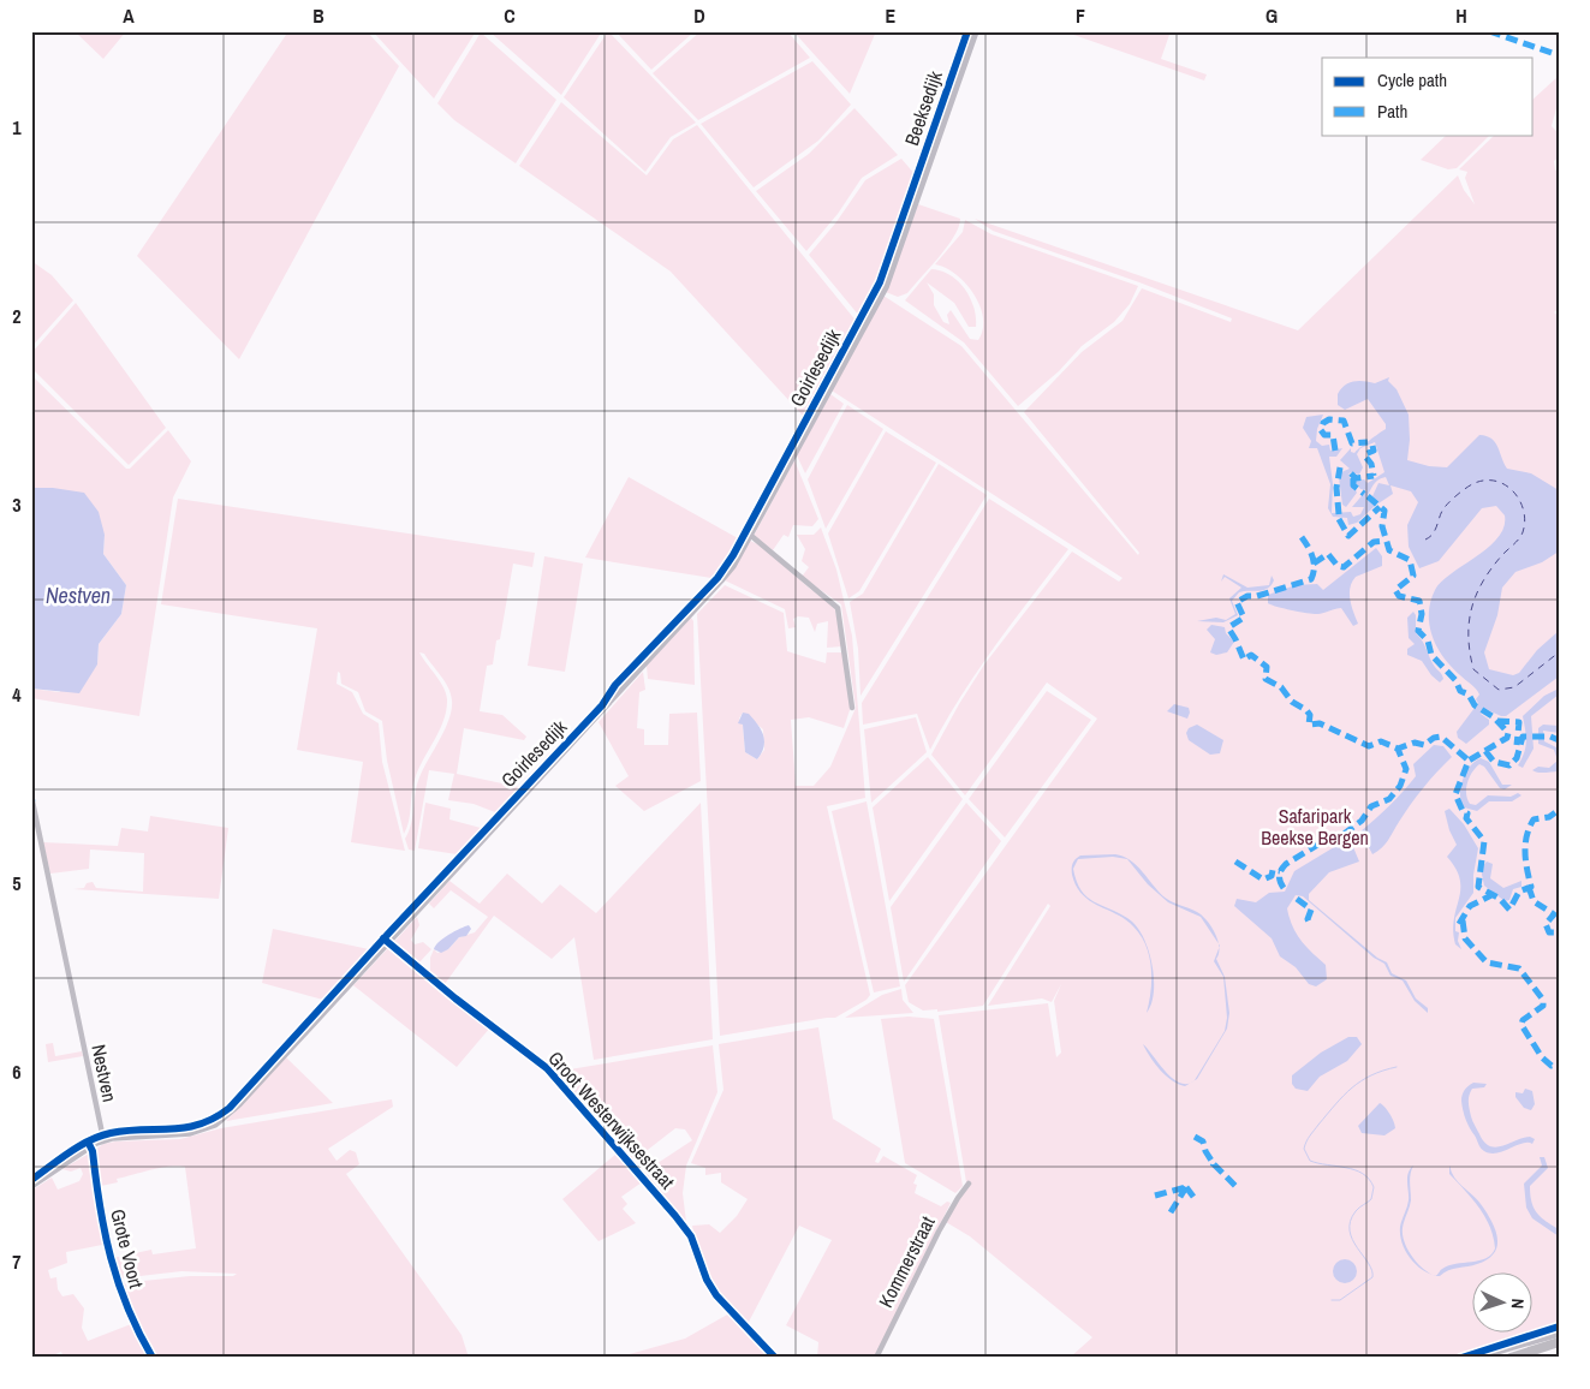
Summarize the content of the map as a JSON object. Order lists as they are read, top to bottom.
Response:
{
  "streets": {
    "street": [
      "Beeksedijk",
      "Goirlesedijk",
      "Nestven",
      "Groot Westerwijksestraat",
      "Grote Voort",
      "Kommerstraat"
    ]
  },
  "crossings": [
    ["Beeksedijk", "Goirlesedijk"],
    ["Goirlesedijk", "Nestven"],
    ["Goirlesedijk", "Groot Westerwijksestraat"],
    ["Goirlesedijk", "Grote Voort"]
  ],
  "water": ["Nestven"],
  "parks": ["Safaripark Beekse Bergen"],
  "legend": ["Cycle path", "Path"],
  "north": "right",
  "grid": {
    "columns": [
      "A",
      "B",
      "C",
      "D",
      "E",
      "F",
      "G",
      "H"
    ],
    "rows": [
      "1",
      "2",
      "3",
      "4",
      "5",
      "6",
      "7"
    ]
  }
}
